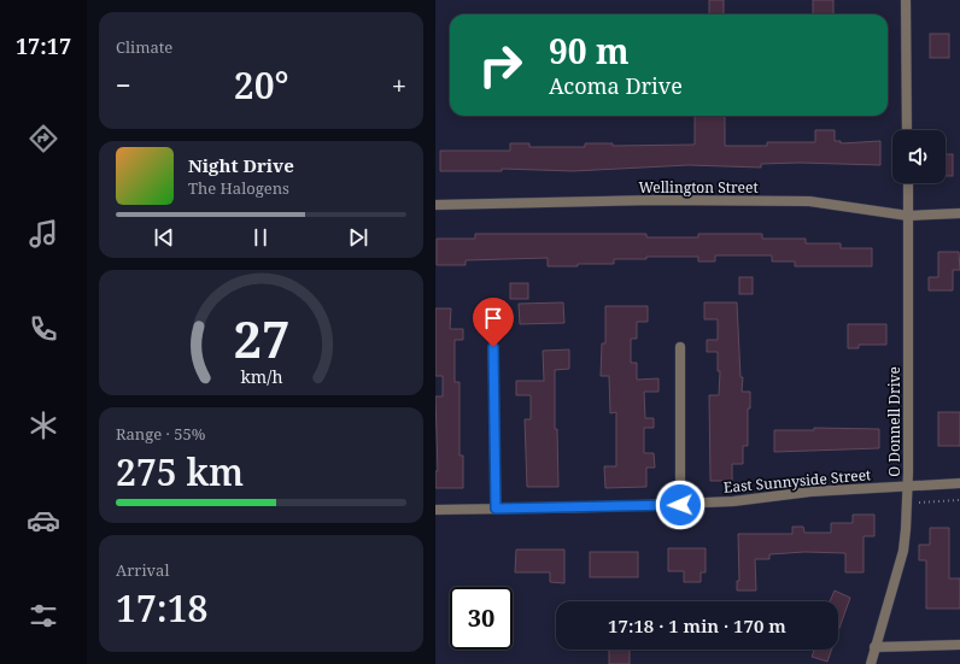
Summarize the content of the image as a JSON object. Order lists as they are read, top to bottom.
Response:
{
  "streets": {
    "street": ["Wellington Street", "O Donnell Drive", "East Sunnyside Street"]
  },
  "crossings": [
    ["Wellington Street", "O Donnell Drive"],
    ["O Donnell Drive", "East Sunnyside Street"]
  ],
  "page": {
    "tabs": "17:17",
    "tile": [
      "Climate",
      ["Range · 55%", "275 km"],
      ["Arrival", "17:18"]
    ],
    "turn": ["90 m", "Acoma Drive"],
    "heat": ["−", "20°", "+"],
    "song": ["Night Drive", "The Halogens"],
    "limit": "30",
    "trip": "17:18 · 1 min · 170 m",
    "gauge": ["27", "km/h"]
  }
}
